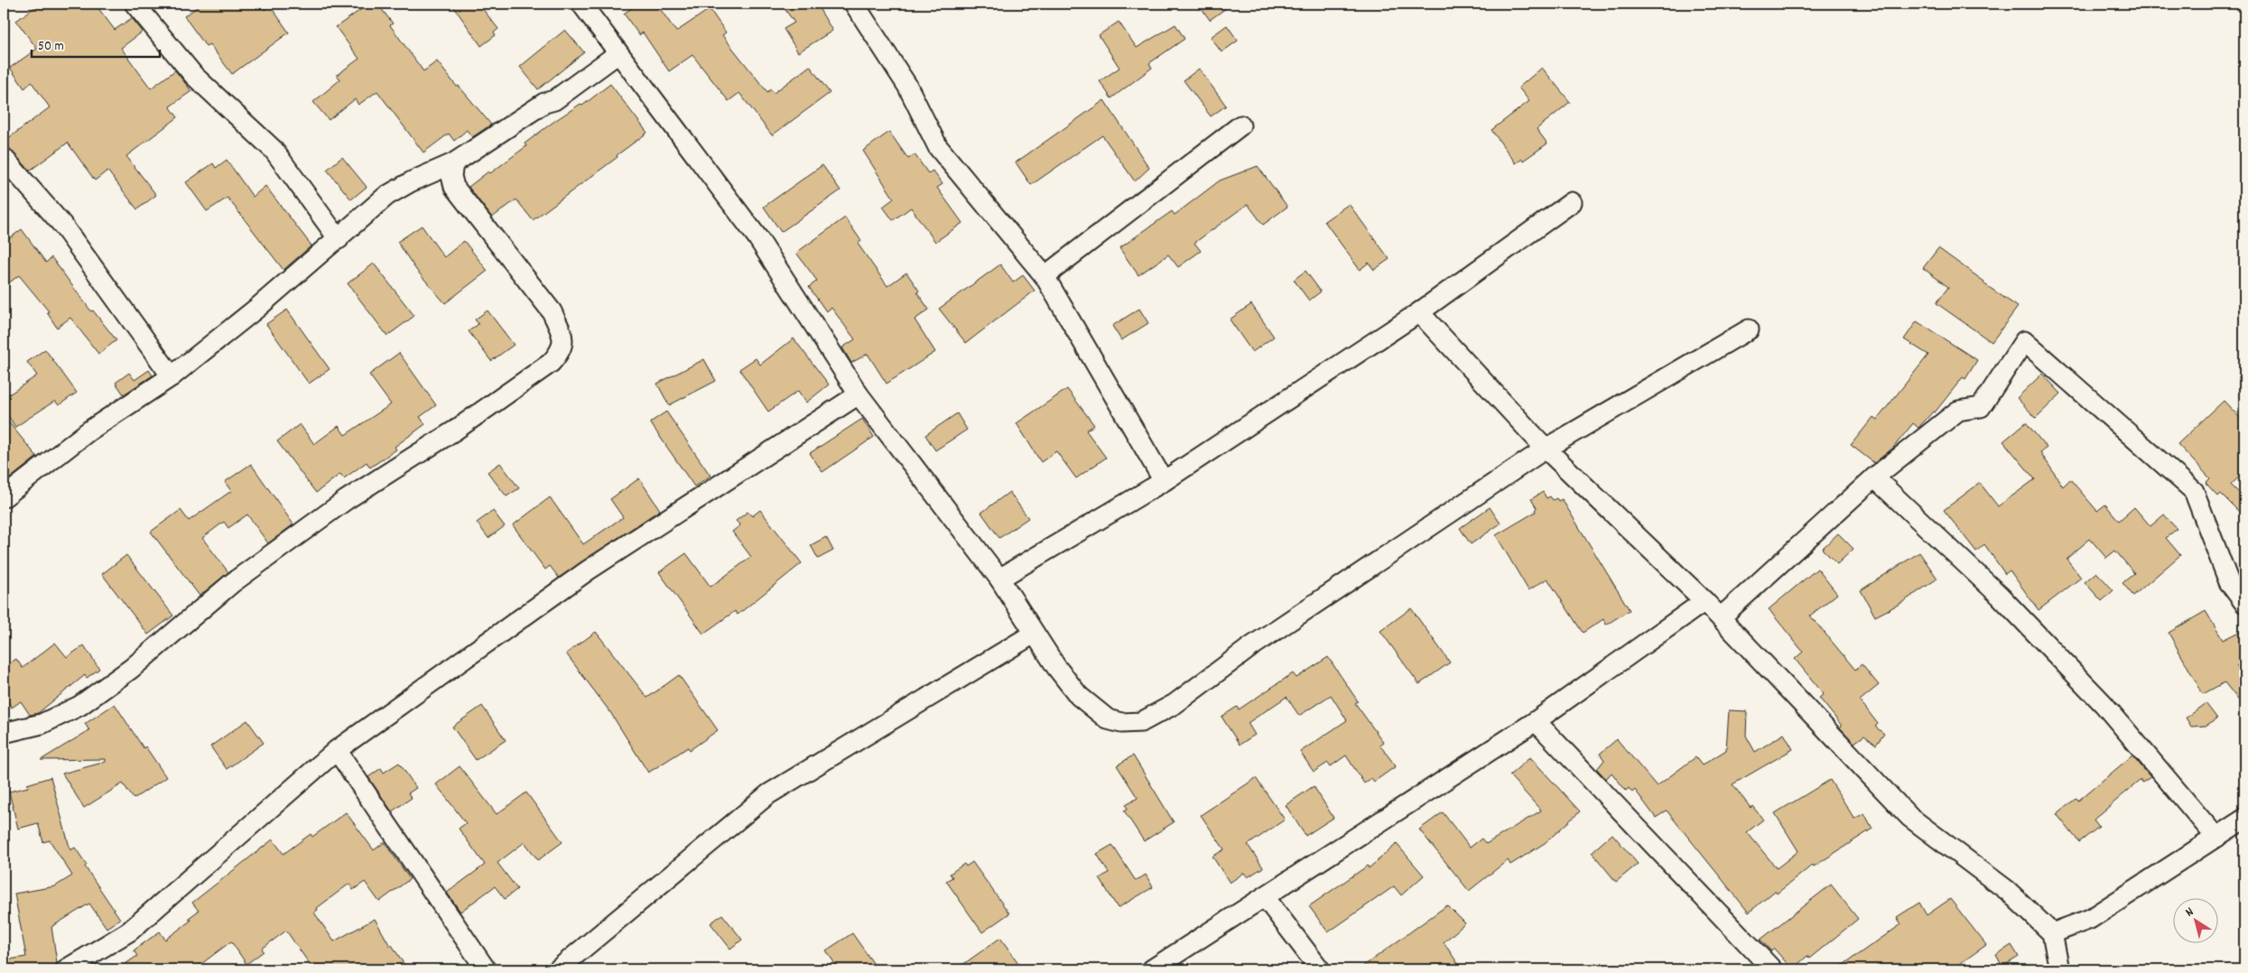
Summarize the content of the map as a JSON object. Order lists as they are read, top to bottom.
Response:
{
  "scale_bar": "50 m",
  "north": "top left"
}
